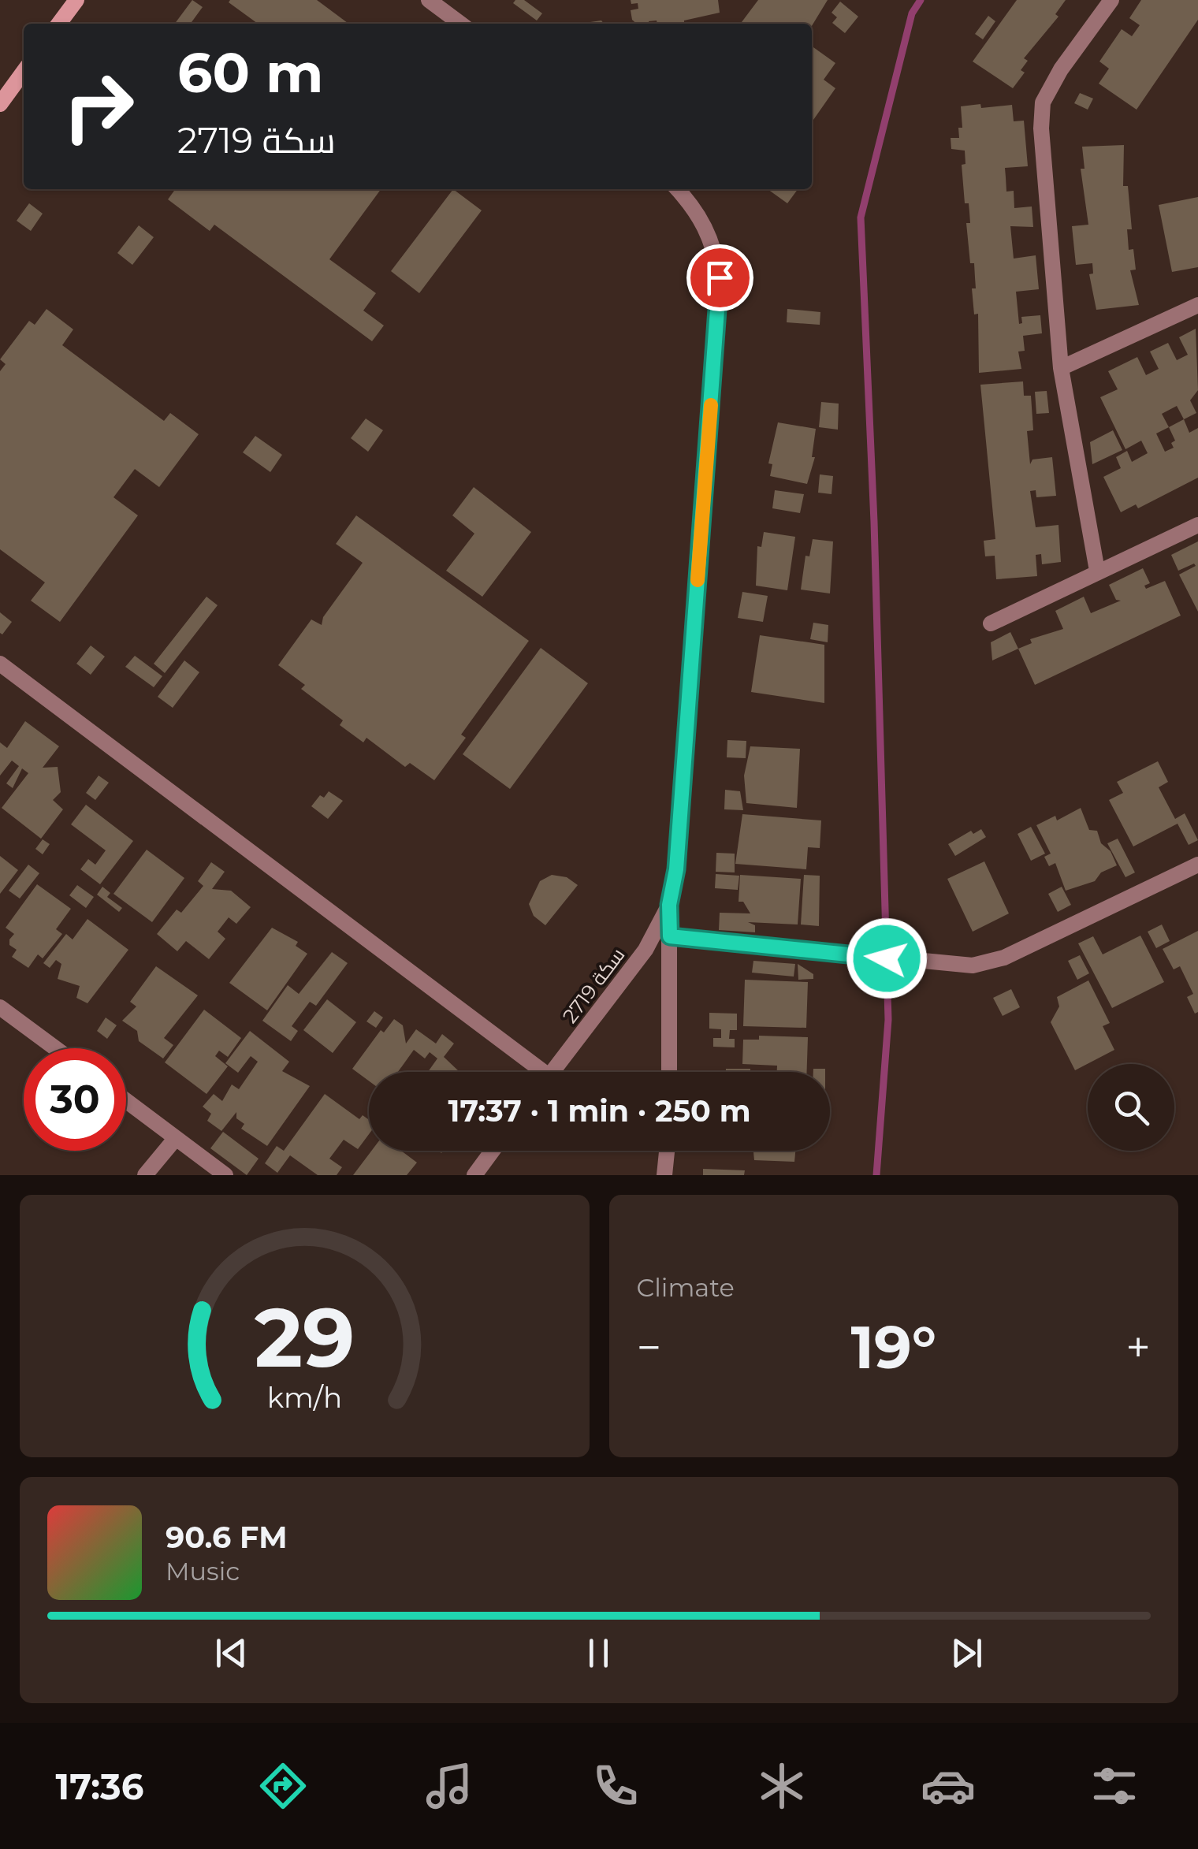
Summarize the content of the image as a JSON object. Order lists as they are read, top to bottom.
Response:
{
  "streets": {
    "street": ["سكة 2719"]
  },
  "page": {
    "turn": ["60 m", "سكة 2719"],
    "limit": "30",
    "trip": "17:37 · 1 min · 250 m",
    "tile": "Climate",
    "heat": ["−", "19°", "+"],
    "song": ["90.6 FM", "Music"],
    "tabs": "17:36",
    "gauge": ["29", "km/h"]
  }
}
